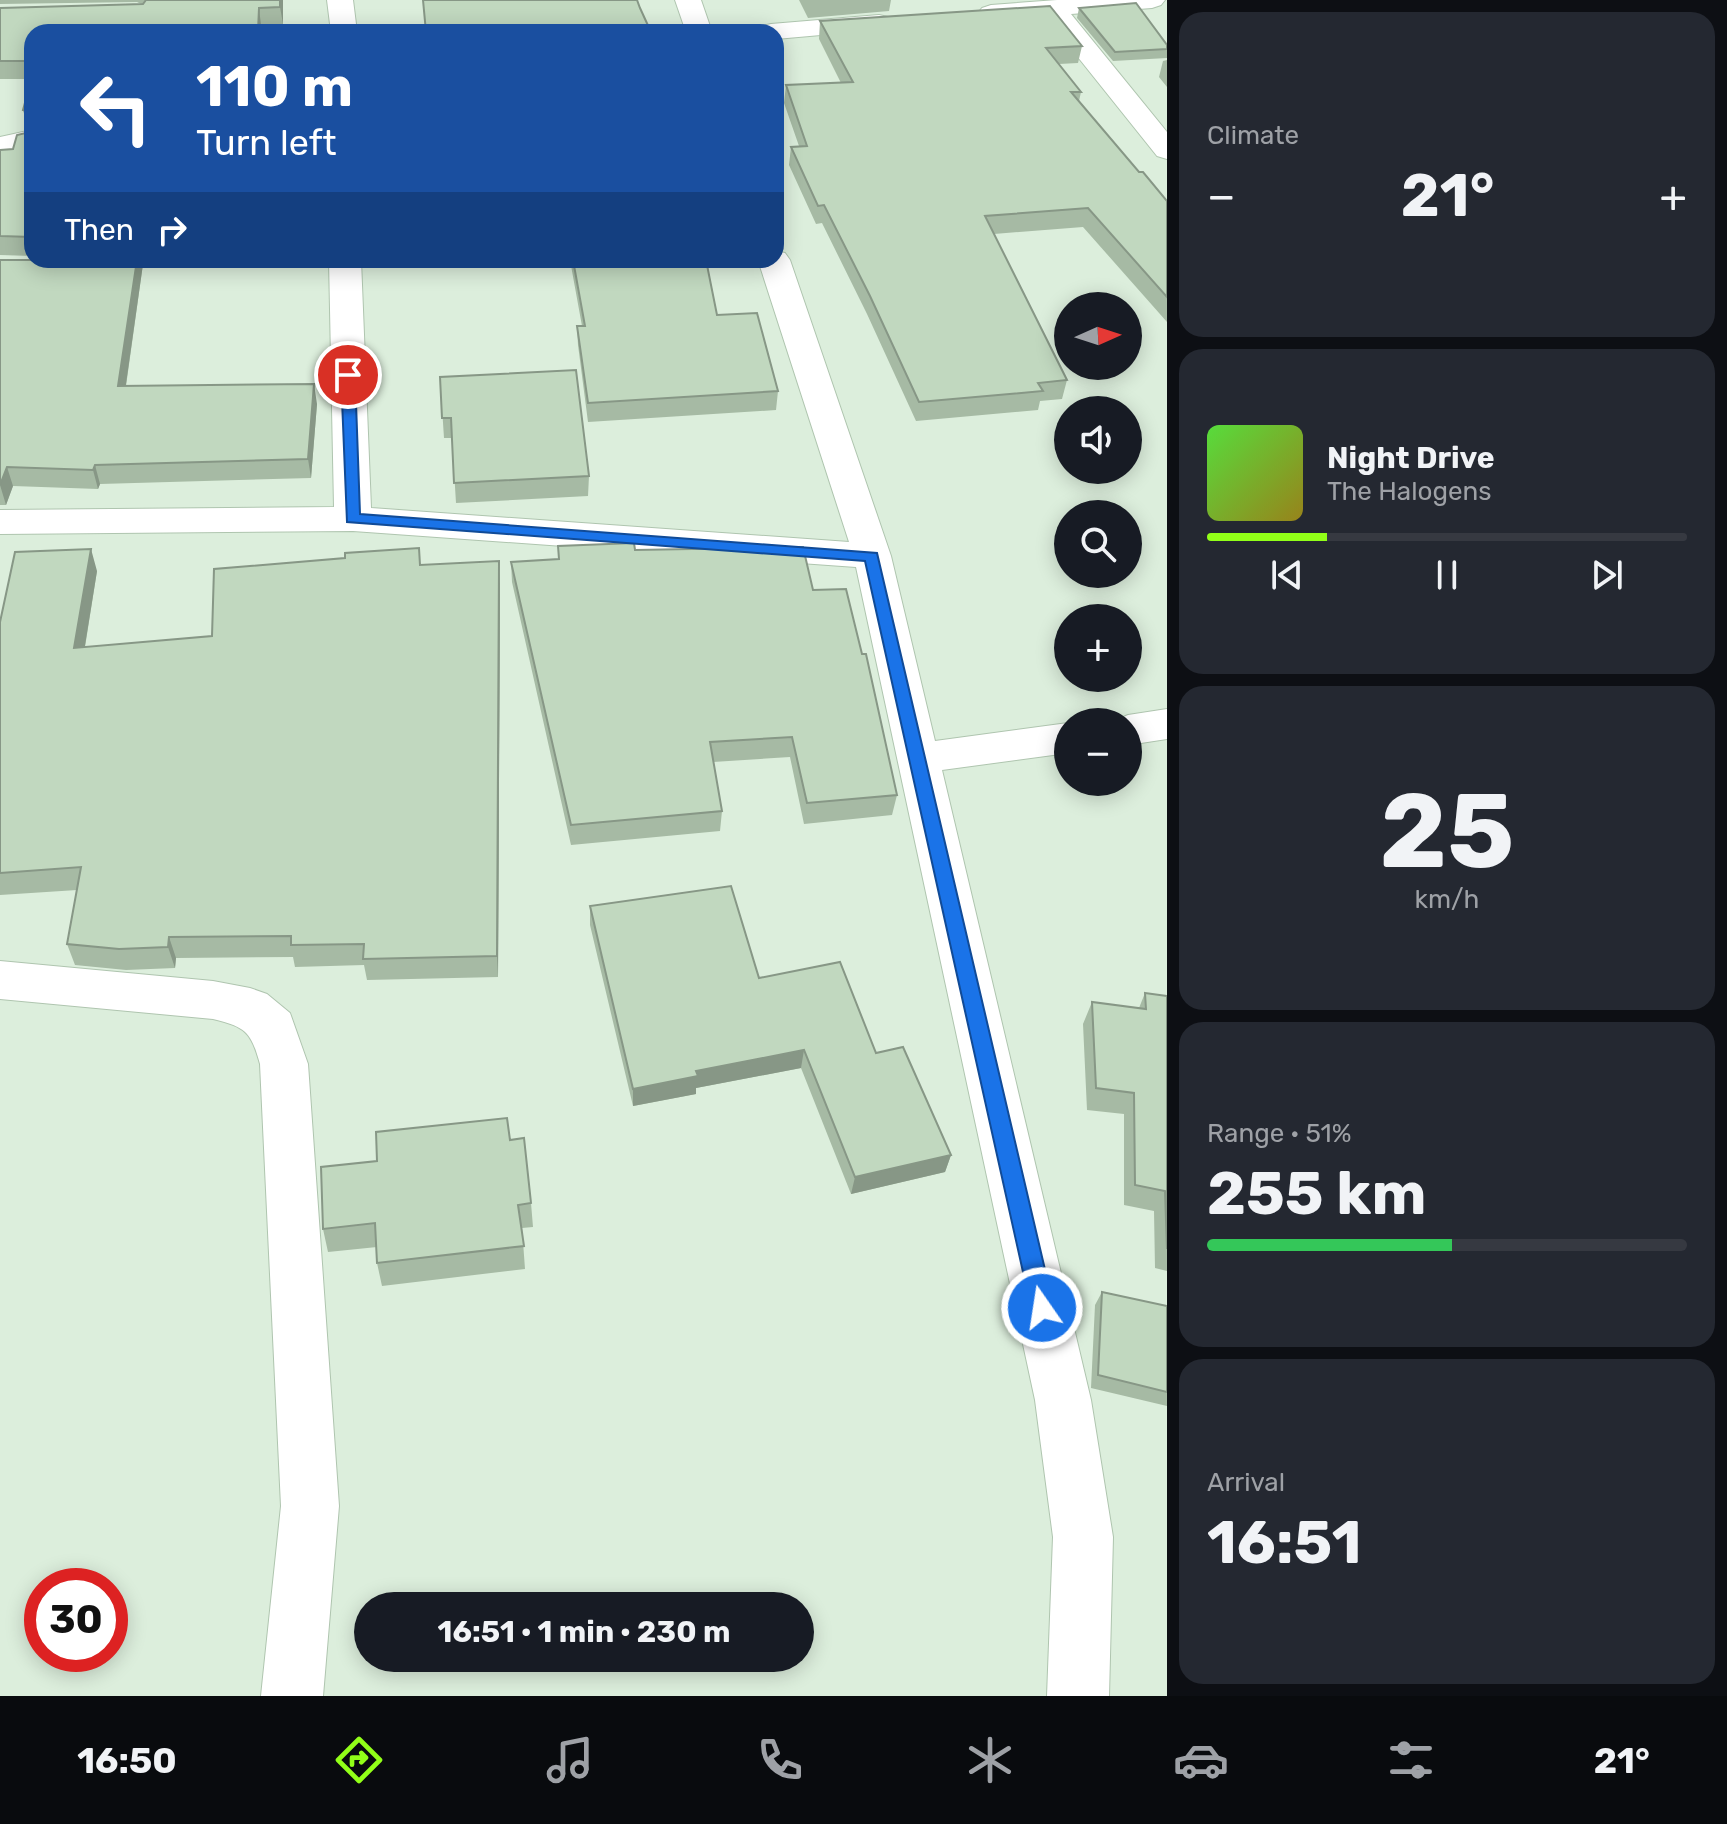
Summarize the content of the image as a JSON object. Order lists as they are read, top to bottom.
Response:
{
  "north": "right",
  "page": {
    "tile": [
      "Climate",
      ["25", "km/h"],
      ["Range · 51%", "255 km"],
      ["Arrival", "16:51"]
    ],
    "turn": ["110 m", "Turn left"],
    "heat": ["−", "21°", "+"],
    "then": "Then",
    "map_buttons": ["+", "−"],
    "song": ["Night Drive", "The Halogens"],
    "limit": "30",
    "trip": "16:51 · 1 min · 230 m",
    "tabs": ["16:50", "21°"]
  }
}
